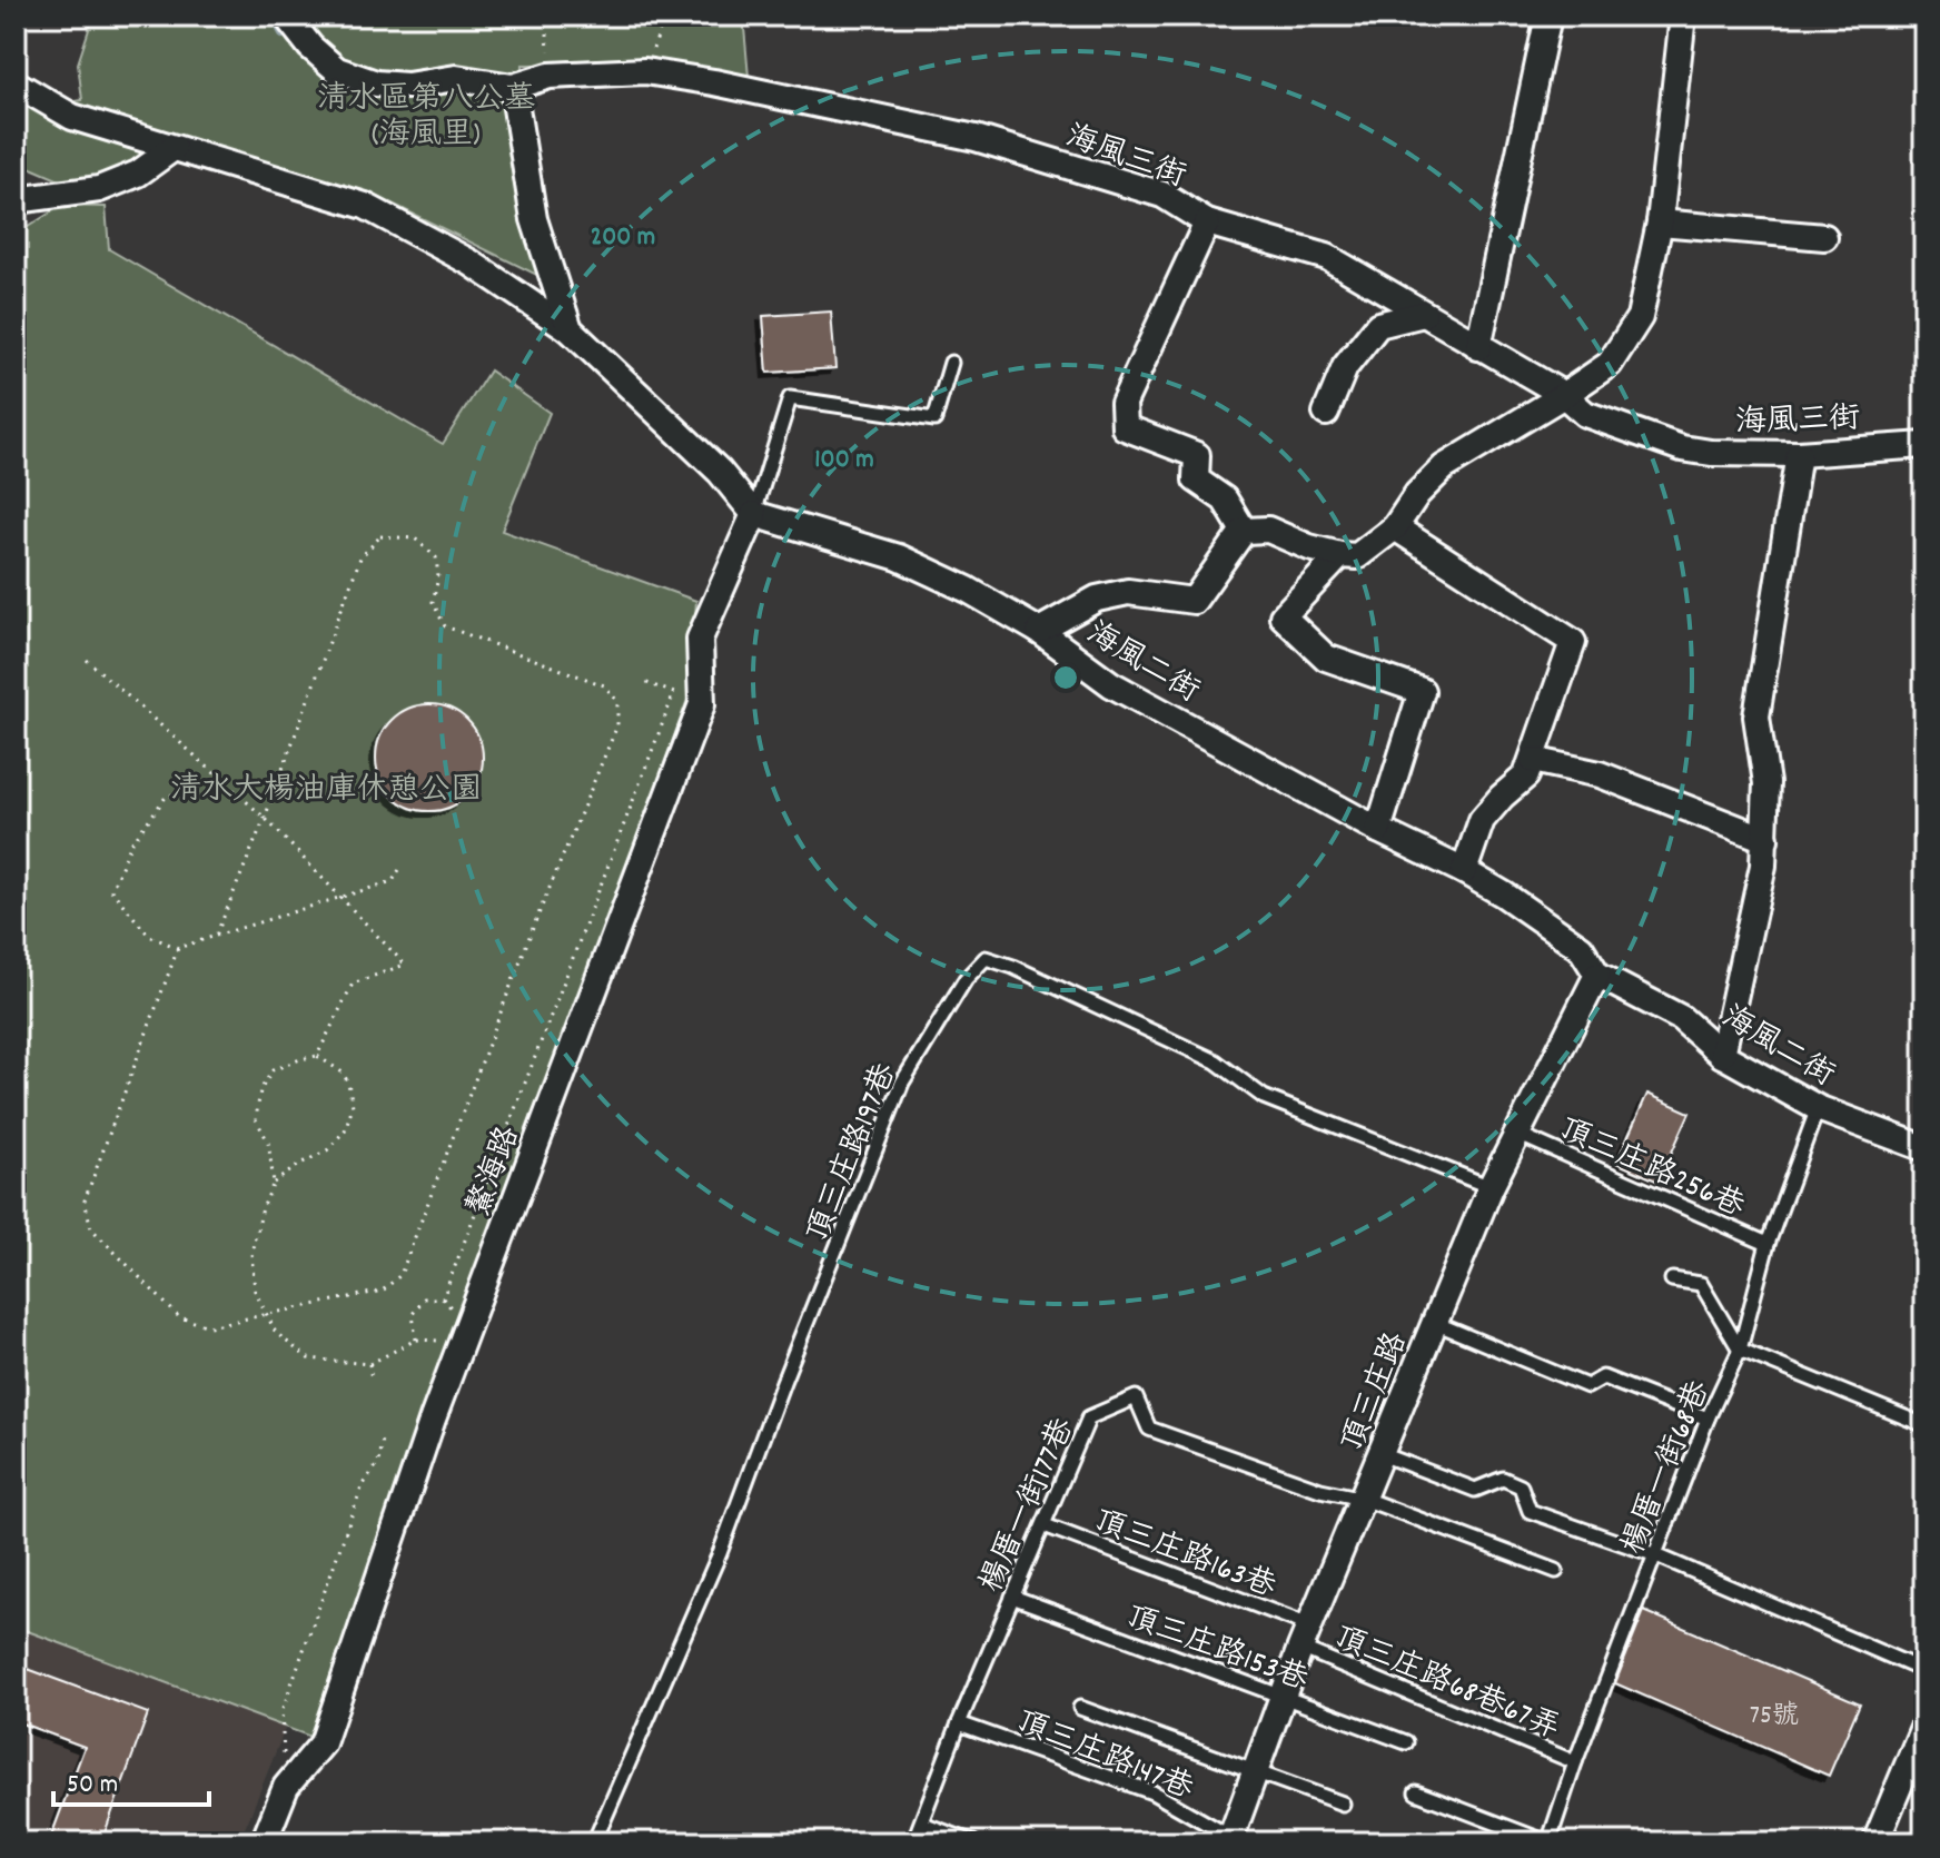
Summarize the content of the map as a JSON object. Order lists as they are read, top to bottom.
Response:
{
  "streets": {
    "street": [
      "海風三街",
      "海風二街",
      "鰲海路",
      "頂三庄路"
    ],
    "lane": [
      "頂三庄路197巷",
      "頂三庄路256巷",
      "楊厝一街68巷",
      "楊厝一街177巷",
      "頂三庄路163巷",
      "頂三庄路153巷",
      "頂三庄路68巷67弄",
      "頂三庄路147巷"
    ]
  },
  "crossings": [
    ["海風二街", "鰲海路"],
    ["海風二街", "頂三庄路"],
    ["海風二街", "楊厝一街68巷"],
    ["頂三庄路197巷", "頂三庄路"],
    ["頂三庄路256巷", "頂三庄路"],
    ["頂三庄路256巷", "楊厝一街68巷"],
    ["頂三庄路", "楊厝一街177巷"],
    ["頂三庄路", "頂三庄路163巷"],
    ["頂三庄路", "頂三庄路153巷"],
    ["頂三庄路", "頂三庄路68巷67弄"],
    ["頂三庄路", "頂三庄路147巷"],
    ["楊厝一街68巷", "頂三庄路68巷67弄"],
    ["楊厝一街177巷", "頂三庄路163巷"],
    ["楊厝一街177巷", "頂三庄路153巷"],
    ["楊厝一街177巷", "頂三庄路147巷"],
    ["頂三庄路163巷", "頂三庄路68巷67弄"]
  ],
  "parks": ["清水區第八公墓 (海風里)", "清水大楊油庫休憩公園"],
  "house_numbers": ["75號"],
  "scale_bar": "50 m",
  "rings": ["200 m", "100 m"]
}
